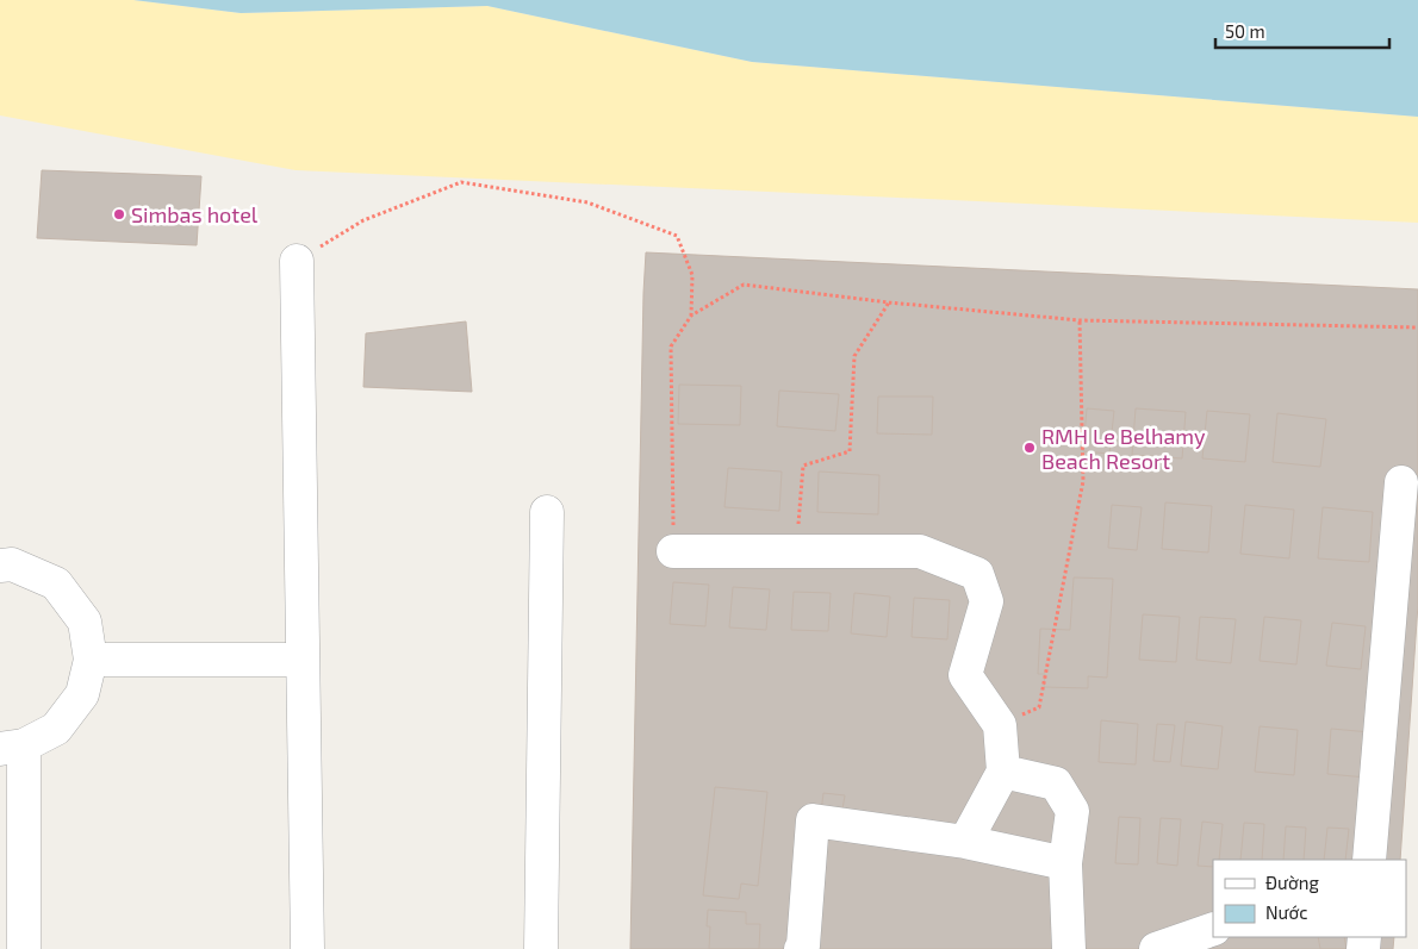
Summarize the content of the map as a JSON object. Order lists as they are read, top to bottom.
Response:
{
  "places": ["Simbas hotel", "RMH Le Belhamy Beach Resort"],
  "legend": ["Đường", "Nước"],
  "scale_bar": "50 m"
}
